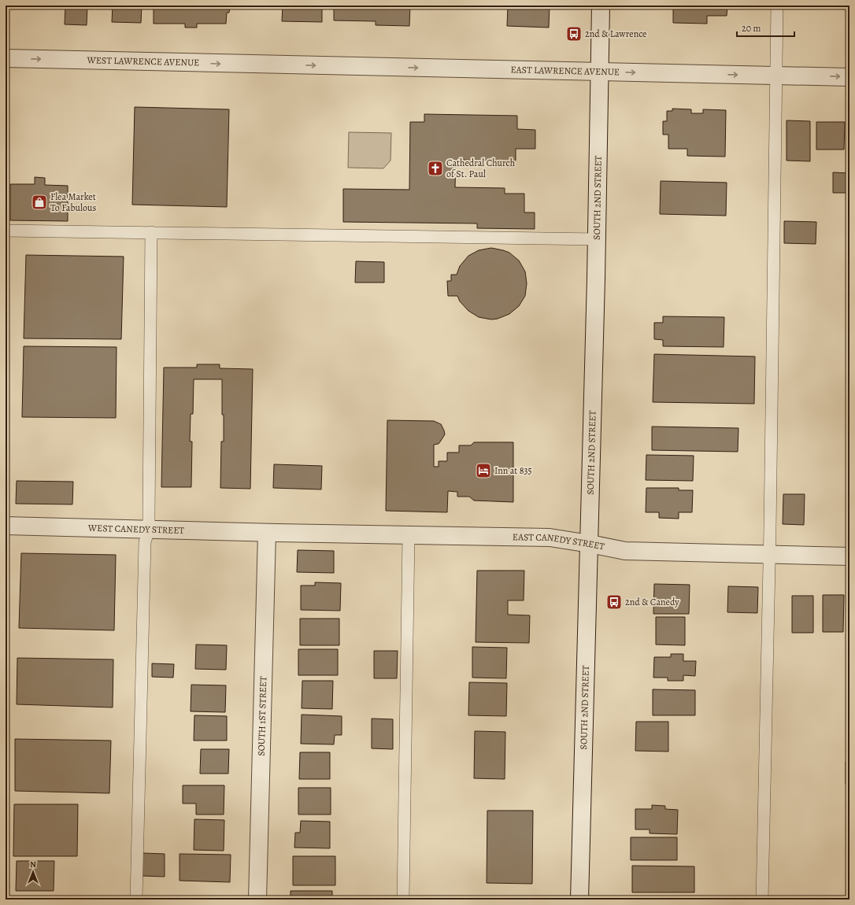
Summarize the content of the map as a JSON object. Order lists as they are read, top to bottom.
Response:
{
  "streets": {
    "street": [
      "WEST LAWRENCE AVENUE",
      "EAST LAWRENCE AVENUE",
      "SOUTH 2ND STREET",
      "WEST CANEDY STREET",
      "EAST CANEDY STREET",
      "SOUTH 1ST STREET"
    ]
  },
  "crossings": [
    ["WEST LAWRENCE AVENUE", "EAST LAWRENCE AVENUE"],
    ["EAST LAWRENCE AVENUE", "SOUTH 2ND STREET"],
    ["SOUTH 2ND STREET", "EAST CANEDY STREET"],
    ["WEST CANEDY STREET", "EAST CANEDY STREET"],
    ["WEST CANEDY STREET", "SOUTH 1ST STREET"],
    ["EAST CANEDY STREET", "SOUTH 1ST STREET"]
  ],
  "one_way": ["WEST LAWRENCE AVENUE", "EAST LAWRENCE AVENUE"],
  "places": {
    "bus stop": ["2nd & Lawrence", "2nd & Canedy"],
    "church": ["Cathedral Church of St. Paul"],
    "shop": ["Flea Market To Fabulous"],
    "hotel": ["Inn at 835"]
  },
  "scale_bar": "20 m",
  "north": "top"
}
